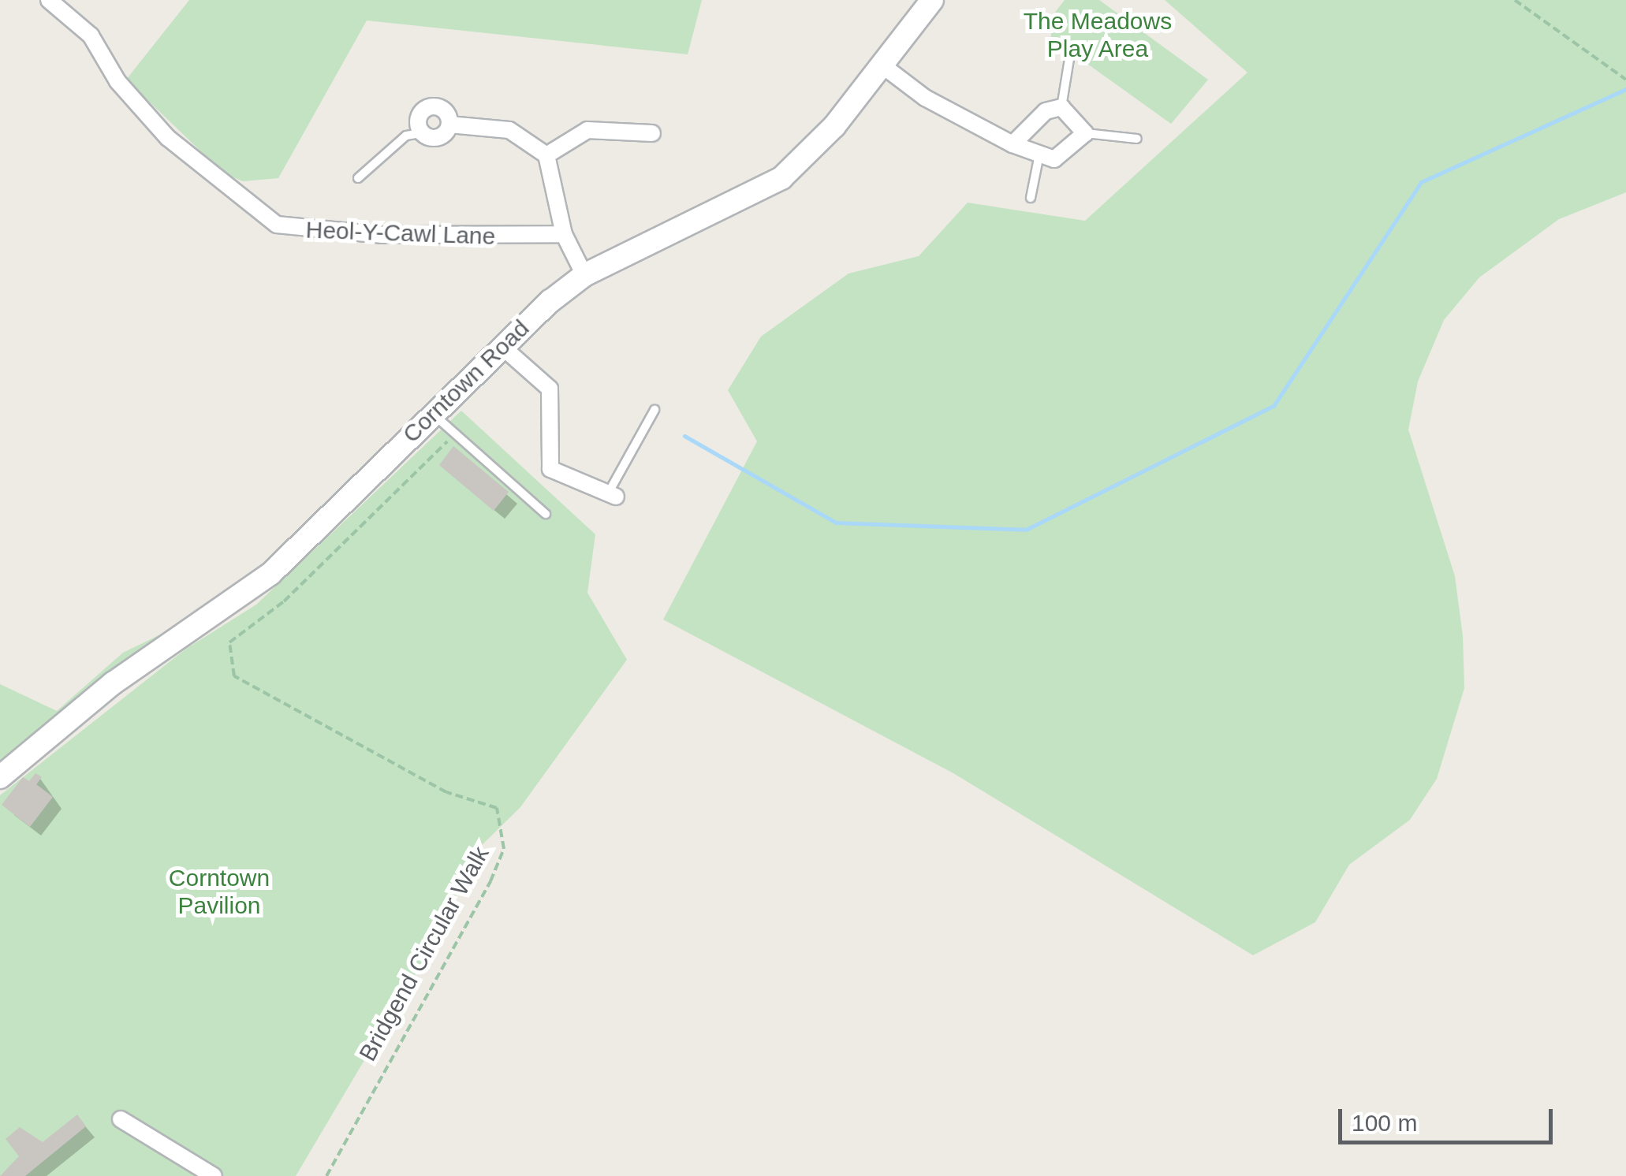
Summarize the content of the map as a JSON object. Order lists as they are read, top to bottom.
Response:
{
  "streets": {
    "main road": ["Corntown Road"],
    "street": ["Heol-Y-Cawl Lane"],
    "path": ["Bridgend Circular Walk"]
  },
  "parks": ["The Meadows Play Area", "Corntown Pavilion"],
  "scale_bar": "100 m"
}
